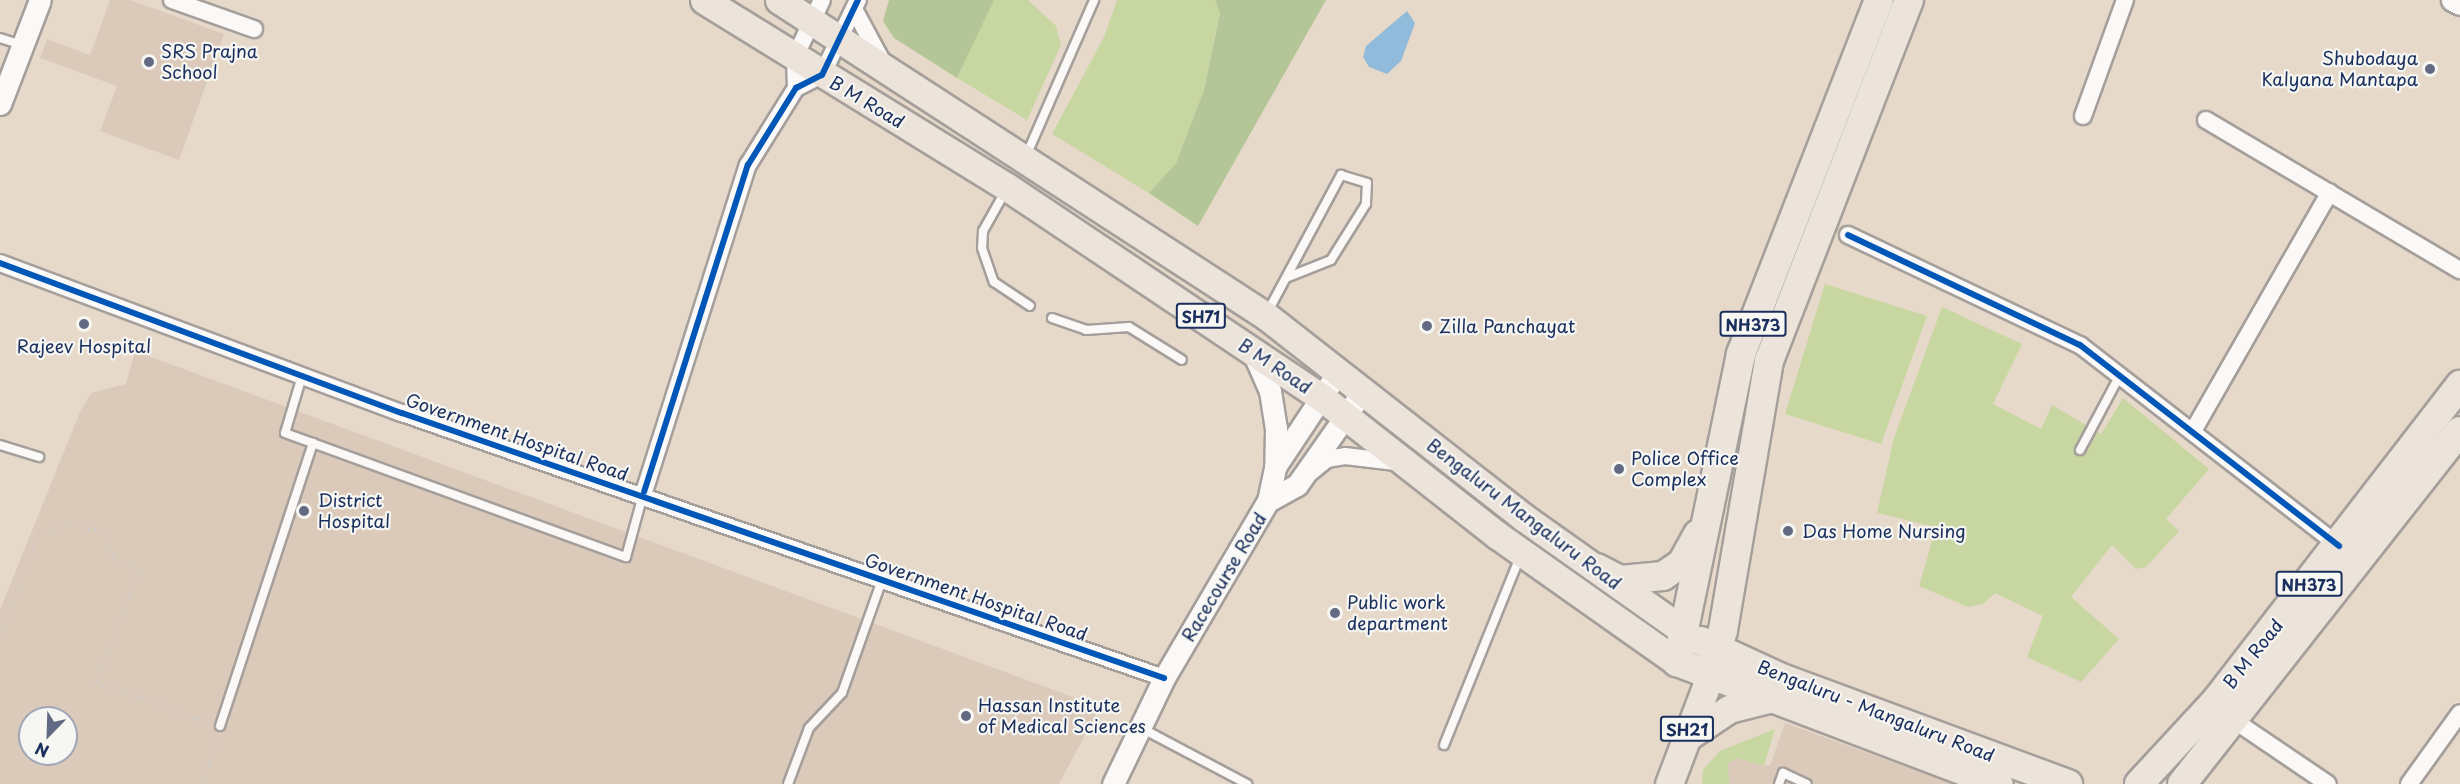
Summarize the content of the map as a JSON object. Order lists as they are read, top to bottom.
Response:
{
  "streets": {
    "highway": [
      "B M Road",
      "SH71",
      "NH373",
      "Bengaluru - Mangaluru Road"
    ],
    "main road": ["Bengaluru Mangaluru Road", "SH21"],
    "street": ["Government Hospital Road", "Racecourse Road"]
  },
  "crossings": [
    ["B M Road", "NH373"],
    ["B M Road", "Bengaluru Mangaluru Road"],
    ["B M Road", "Racecourse Road"],
    ["B M Road", "Bengaluru - Mangaluru Road"],
    ["B M Road", "SH21"],
    ["NH373", "Bengaluru Mangaluru Road"],
    ["NH373", "Bengaluru - Mangaluru Road"],
    ["NH373", "SH21"],
    ["Government Hospital Road", "Racecourse Road"],
    ["Bengaluru Mangaluru Road", "Racecourse Road"],
    ["Bengaluru Mangaluru Road", "Bengaluru - Mangaluru Road"],
    ["Bengaluru - Mangaluru Road", "SH21"]
  ],
  "places": [
    "SRS Prajna School",
    "Shubodaya Kalyana Mantapa",
    "Rajeev Hospital",
    "Zilla Panchayat",
    "Police Office Complex",
    "District Hospital",
    "Das Home Nursing",
    "Public work department",
    "Hassan Institute of Medical Sciences"
  ],
  "north": "bottom left"
}
